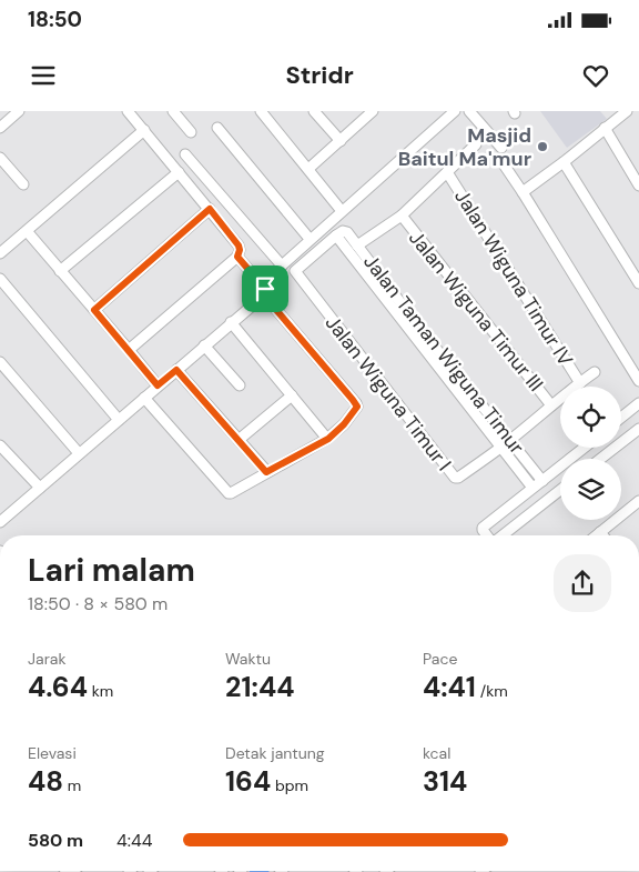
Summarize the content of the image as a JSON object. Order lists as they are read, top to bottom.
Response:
{
  "streets": {
    "street": [
      "Jalan Wiguna Timur IV",
      "Jalan Wiguna Timur III",
      "Jalan Taman Wiguna Timur",
      "Jalan Wiguna Timur I"
    ]
  },
  "crossings": [
    ["Jalan Wiguna Timur IV", "Jalan Wiguna Timur I"],
    ["Jalan Wiguna Timur III", "Jalan Wiguna Timur I"],
    ["Jalan Taman Wiguna Timur", "Jalan Wiguna Timur I"]
  ],
  "places": ["Masjid Baitul Ma'mur"],
  "page": {
    "status": "18:50",
    "header": "Stridr",
    "heading": ["Lari malam", "18:50 · 8 × 580 m"],
    "stats": [
      ["Jarak", "4.64 km"],
      ["Waktu", "21:44"],
      ["Pace", "4:41 /km"],
      ["Elevasi", "48 m"],
      ["Detak jantung", "164 bpm"],
      ["kcal", "314"]
    ],
    "list": [
      {
        "name": "580 m",
        "note": "4:44"
      }
    ]
  }
}
